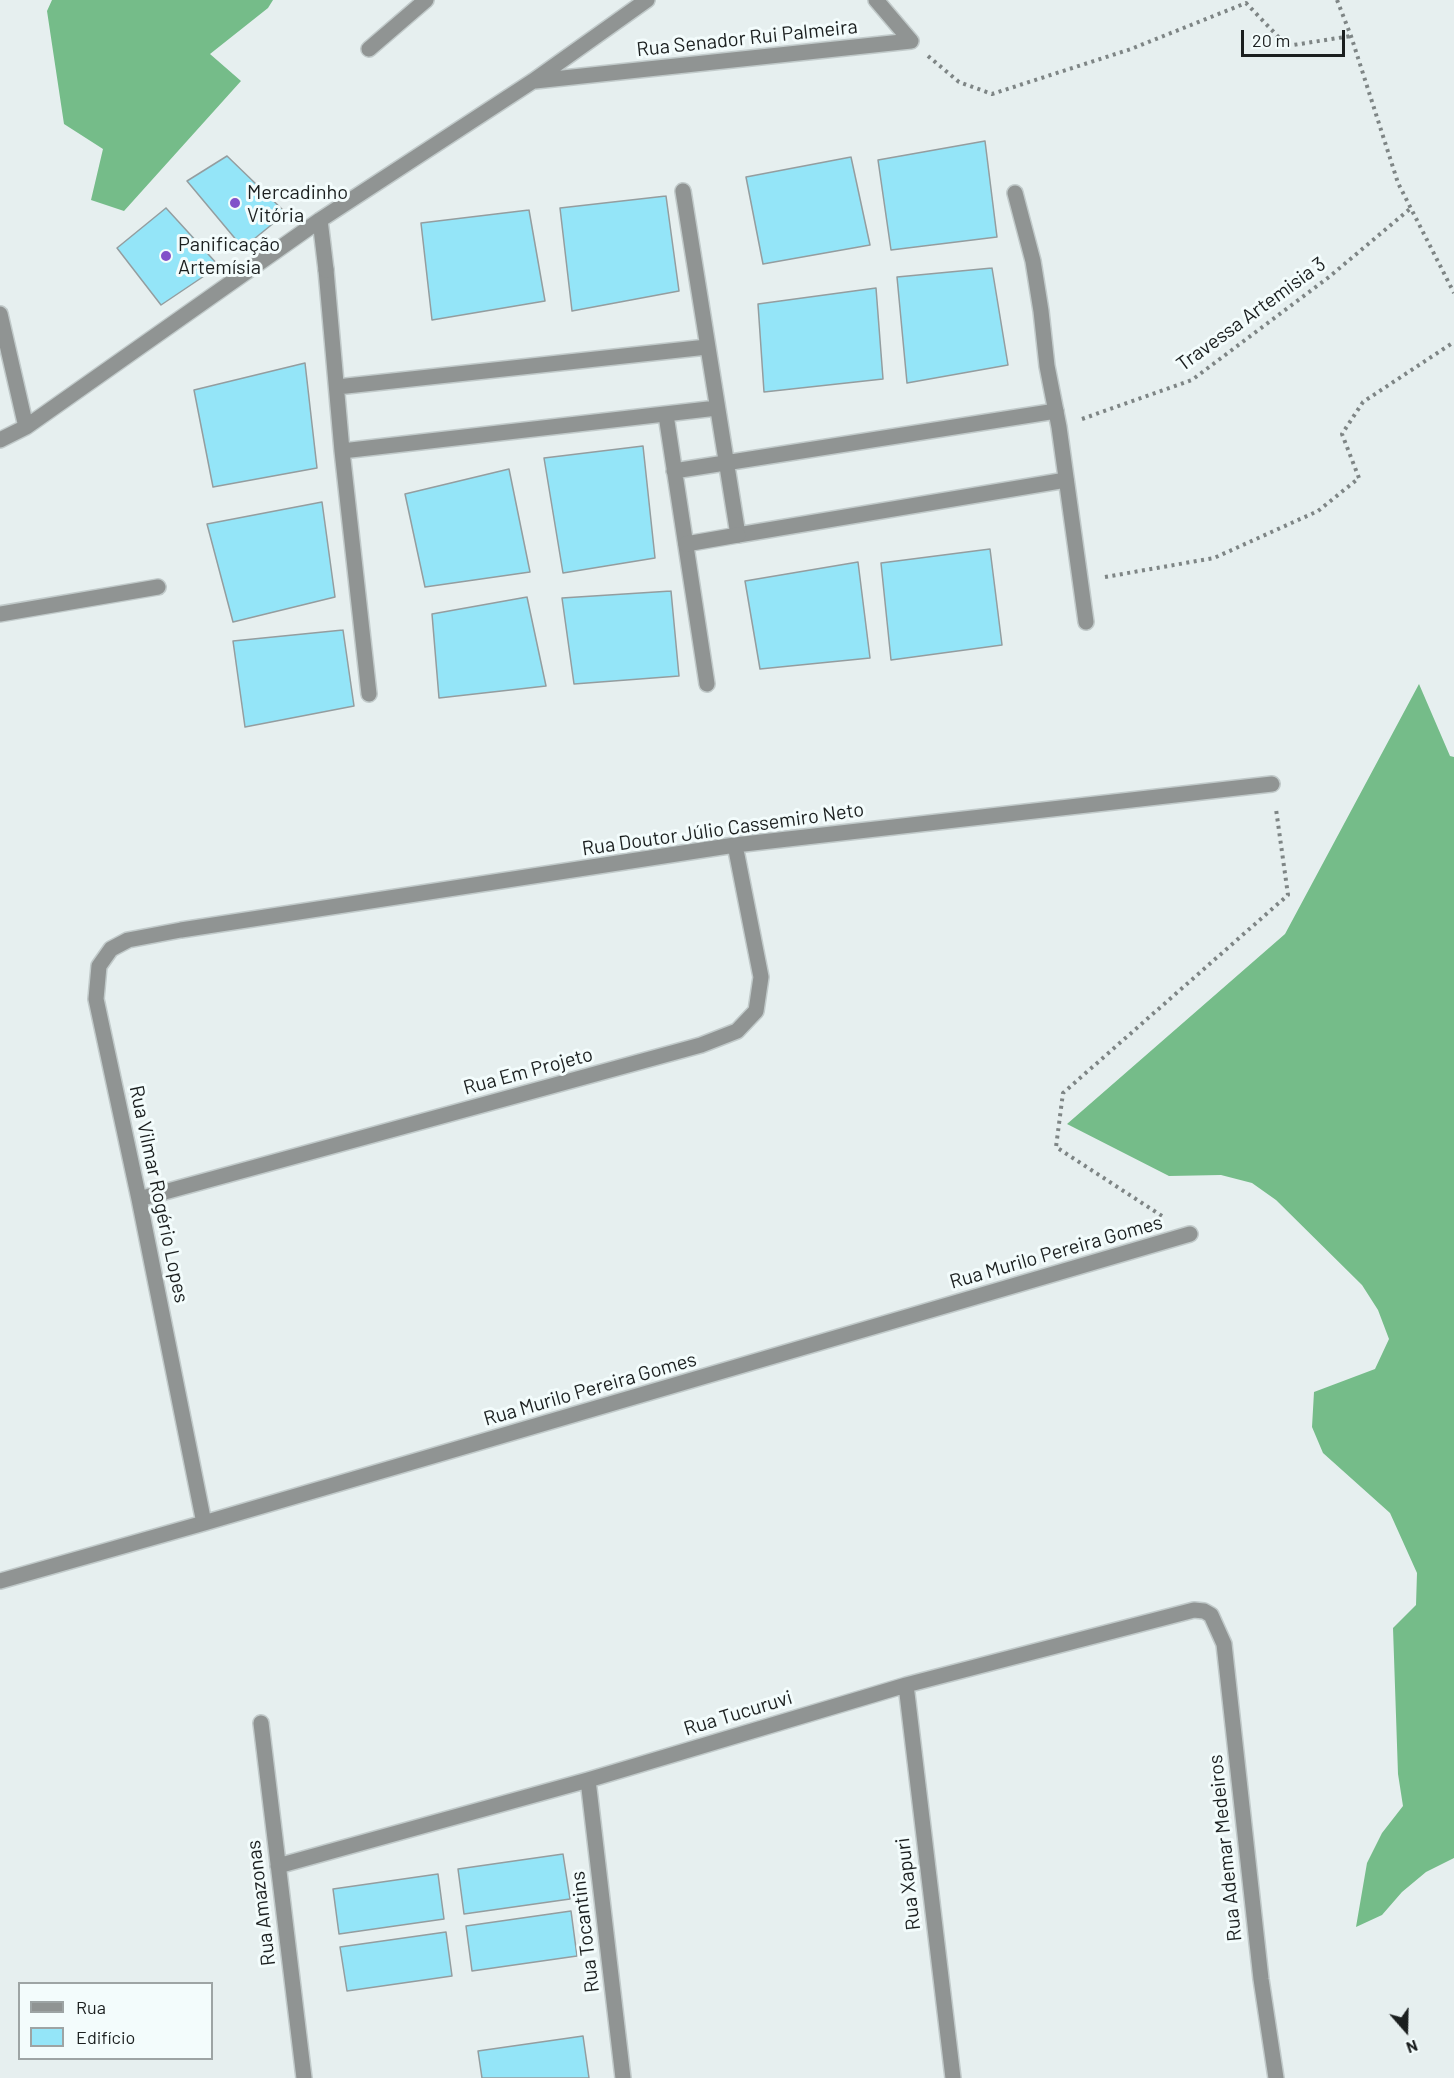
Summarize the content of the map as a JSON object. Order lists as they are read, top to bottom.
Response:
{
  "streets": {
    "street": [
      "Rua Senador Rui Palmeira",
      "Rua Doutor Júlio Cassemiro Neto",
      "Rua Em Projeto",
      "Rua Vilmar Rogério Lopes",
      "Rua Murilo Pereira Gomes",
      "Rua Tucuruvi",
      "Rua Ademar Medeiros",
      "Rua Xapuri",
      "Rua Amazonas",
      "Rua Tocantins"
    ],
    "path": ["Travessa Artemisia 3"]
  },
  "crossings": [
    ["Rua Doutor Júlio Cassemiro Neto", "Rua Em Projeto"],
    ["Rua Doutor Júlio Cassemiro Neto", "Rua Vilmar Rogério Lopes"],
    ["Rua Em Projeto", "Rua Vilmar Rogério Lopes"],
    ["Rua Vilmar Rogério Lopes", "Rua Murilo Pereira Gomes"],
    ["Rua Tucuruvi", "Rua Ademar Medeiros"],
    ["Rua Tucuruvi", "Rua Xapuri"],
    ["Rua Tucuruvi", "Rua Amazonas"],
    ["Rua Tucuruvi", "Rua Tocantins"]
  ],
  "places": ["Mercadinho Vitória", "Panificação Artemísia"],
  "legend": ["Rua", "Edifício"],
  "scale_bar": "20 m",
  "north": "bottom"
}
